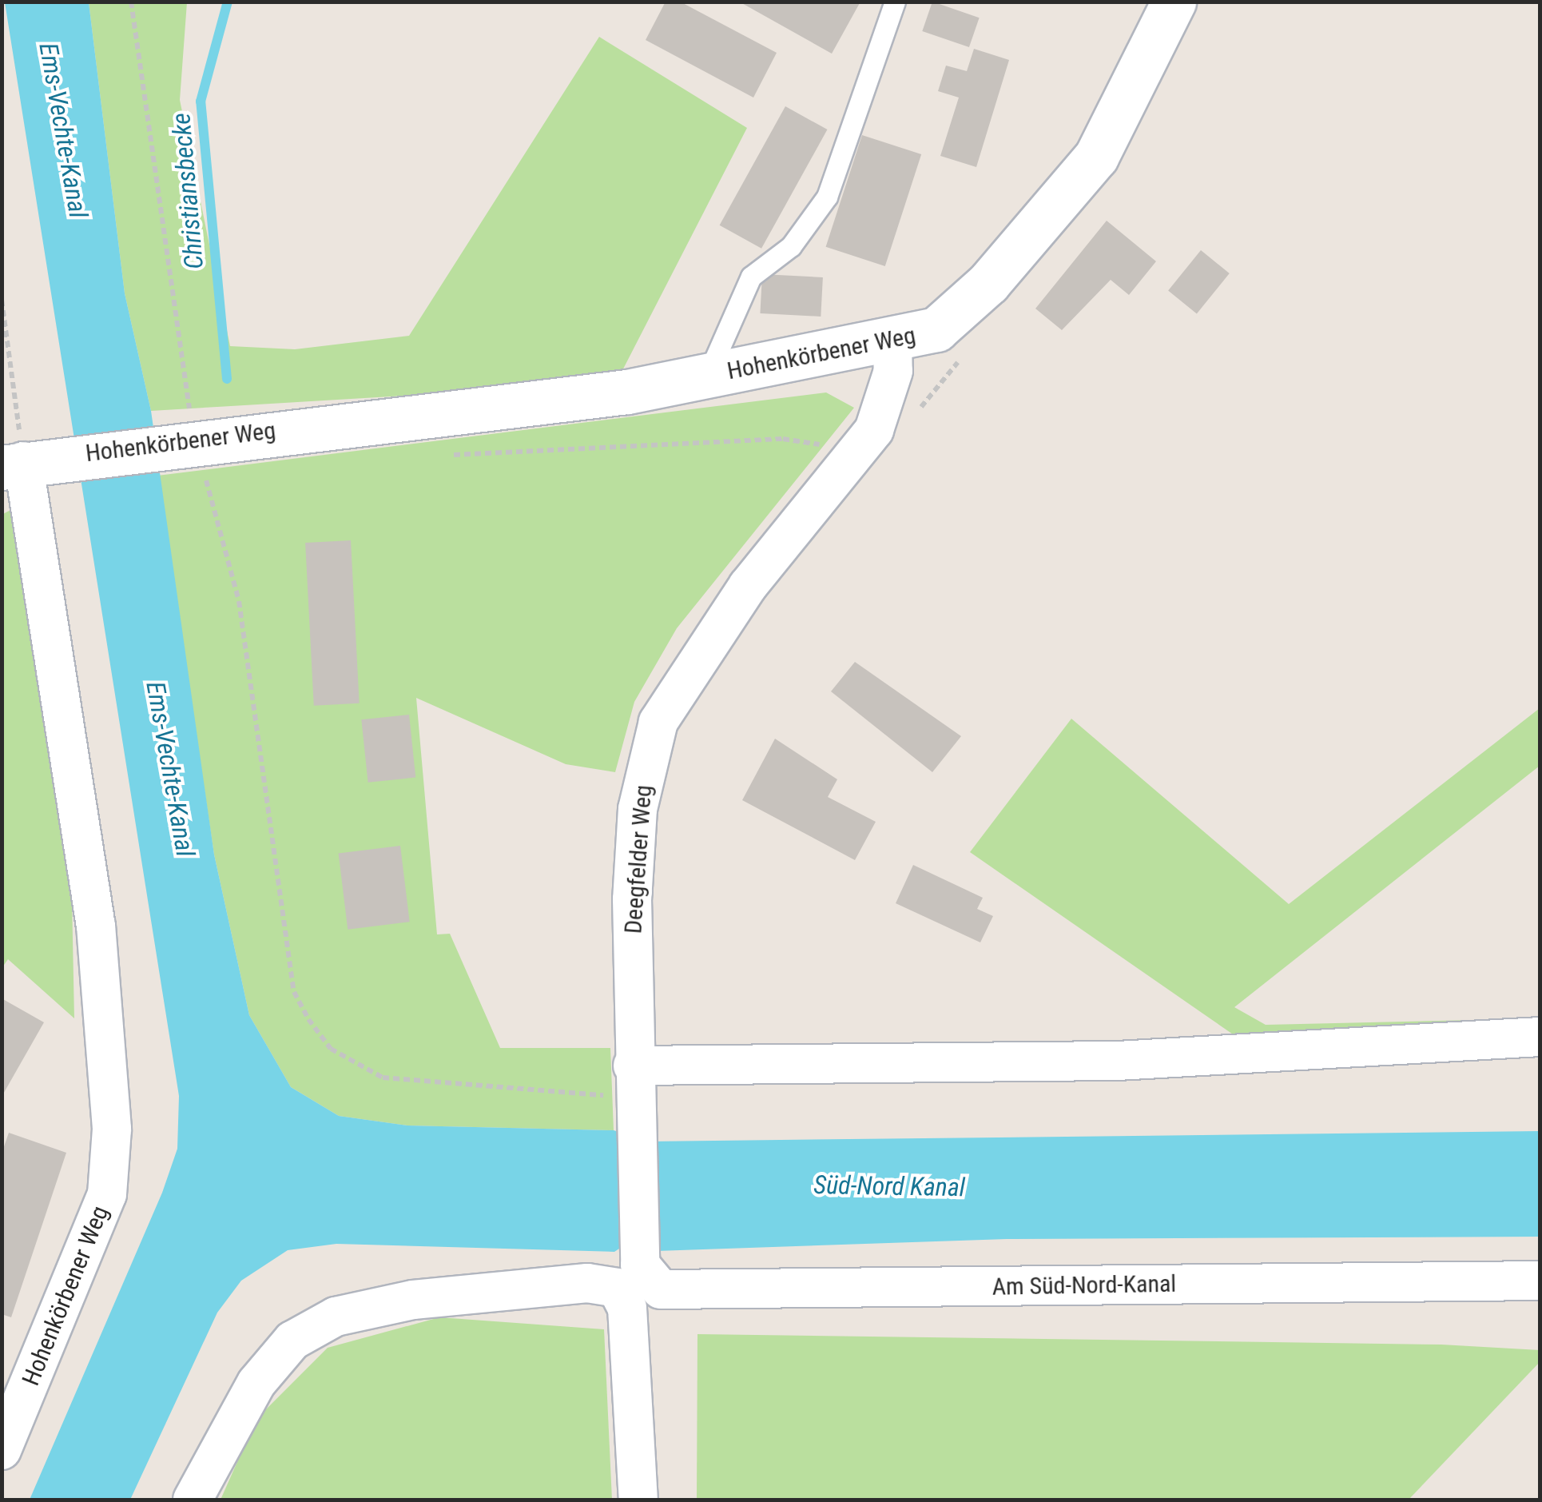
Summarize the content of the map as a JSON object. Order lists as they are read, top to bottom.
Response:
{
  "streets": {
    "street": ["Hohenkörbener Weg", "Deegfelder Weg", "Am Süd-Nord-Kanal"]
  },
  "crossings": [
    ["Hohenkörbener Weg", "Deegfelder Weg"],
    ["Deegfelder Weg", "Am Süd-Nord-Kanal"]
  ],
  "water": ["Ems-Vechte-Kanal", "Christiansbecke", "Süd-Nord Kanal"]
}
